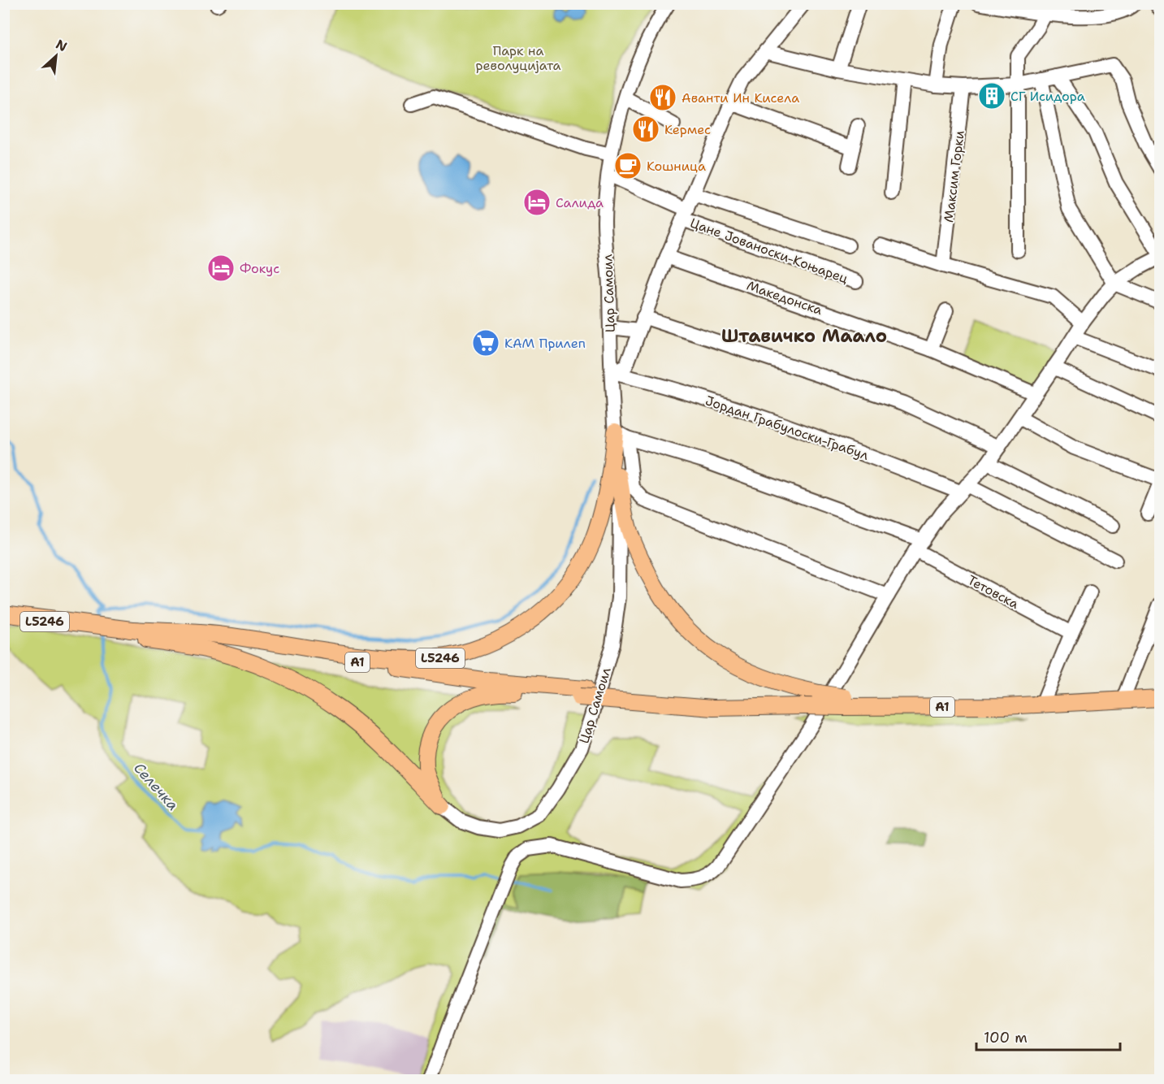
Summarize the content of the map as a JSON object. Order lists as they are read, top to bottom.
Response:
{
  "streets": {
    "main road": ["L5246", "A1"],
    "street": [
      "Максим Горки",
      "Цане Јованоски-Коњарец",
      "Цар Самоил",
      "Македонска",
      "Јордан Грабулоски-Грабул",
      "Тетовска"
    ]
  },
  "crossings": [
    ["Цане Јованоски-Коњарец", "Цар Самоил"],
    ["Цане Јованоски-Коњарец", "Македонска"],
    ["Цане Јованоски-Коњарец", "Јордан Грабулоски-Грабул"],
    ["Цар Самоил", "Јордан Грабулоски-Грабул"],
    ["Цар Самоил", "L5246"],
    ["L5246", "A1"]
  ],
  "districts": ["Штавичко Маало"],
  "water": ["Селечка"],
  "parks": ["Парк на револуцијата"],
  "places": {
    "building": ["СГ Исидора"],
    "restaurant": ["Аванти Ин Кисела", "Кермес"],
    "cafe": ["Кошница"],
    "hotel": ["Салида", "Фокус"],
    "supermarket": ["КАМ Прилеп"]
  },
  "scale_bar": "100 m",
  "north": "top right"
}
